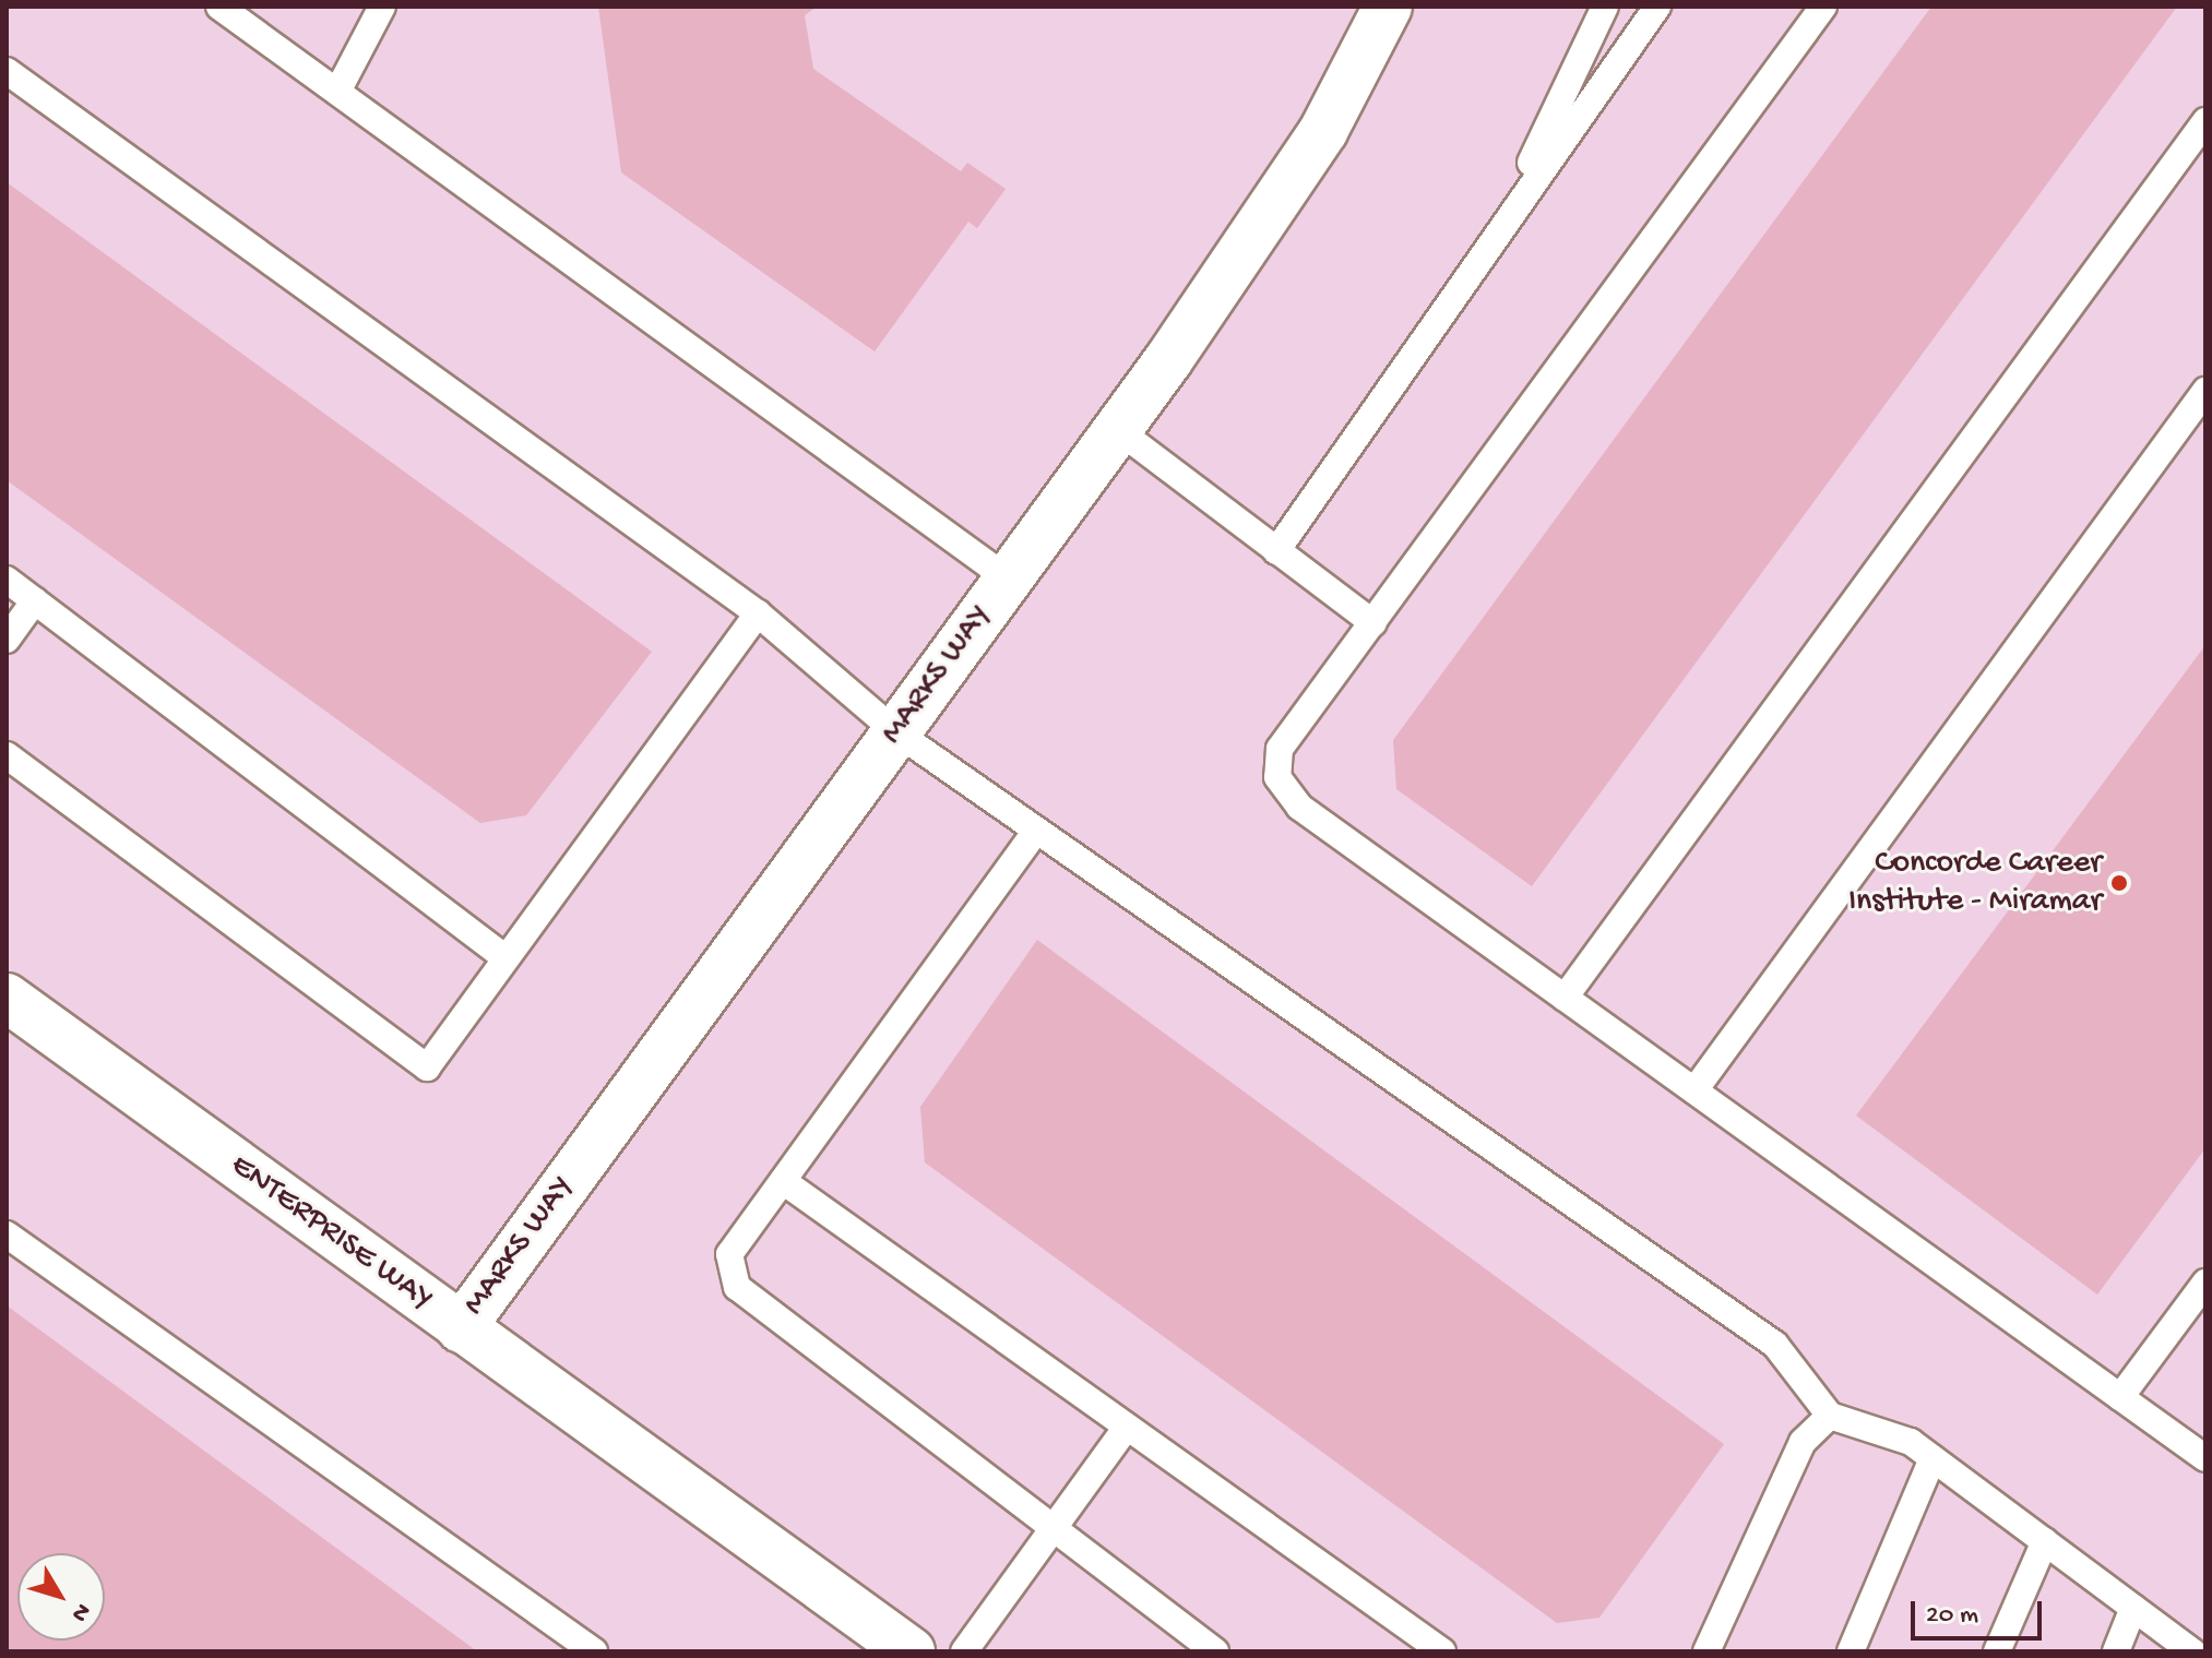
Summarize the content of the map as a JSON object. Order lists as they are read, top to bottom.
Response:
{
  "streets": {
    "street": ["MARKS WAY", "ENTERPRISE WAY"]
  },
  "crossings": [
    ["MARKS WAY", "ENTERPRISE WAY"]
  ],
  "places": ["Concorde Career Institute - Miramar"],
  "scale_bar": "20 m",
  "north": "bottom right"
}
